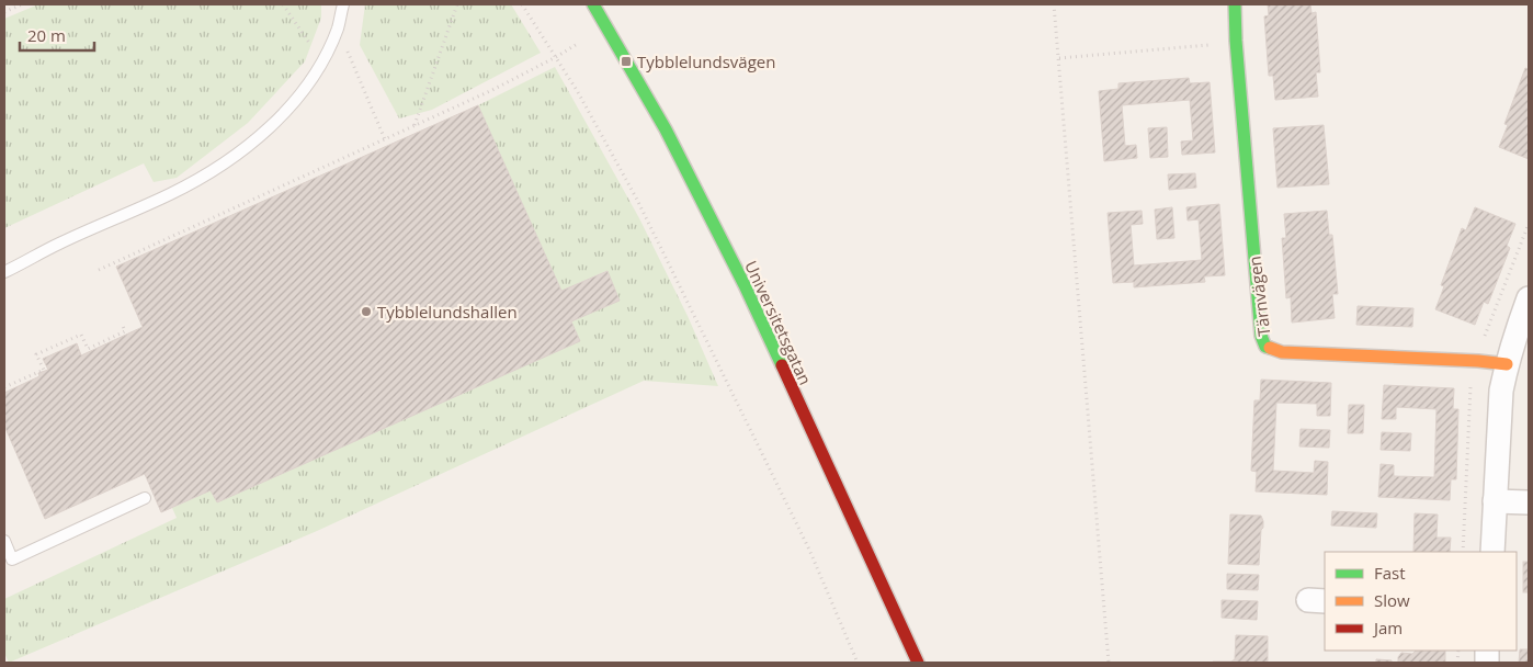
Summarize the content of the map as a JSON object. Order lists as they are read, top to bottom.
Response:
{
  "streets": {
    "street": ["Tärnvägen", "Universitetsgatan"]
  },
  "places": {
    "transit": ["Tybblelundsvägen"],
    "other": ["Tybblelundshallen"]
  },
  "legend": ["Fast", "Slow", "Jam"],
  "scale_bar": "20 m"
}
